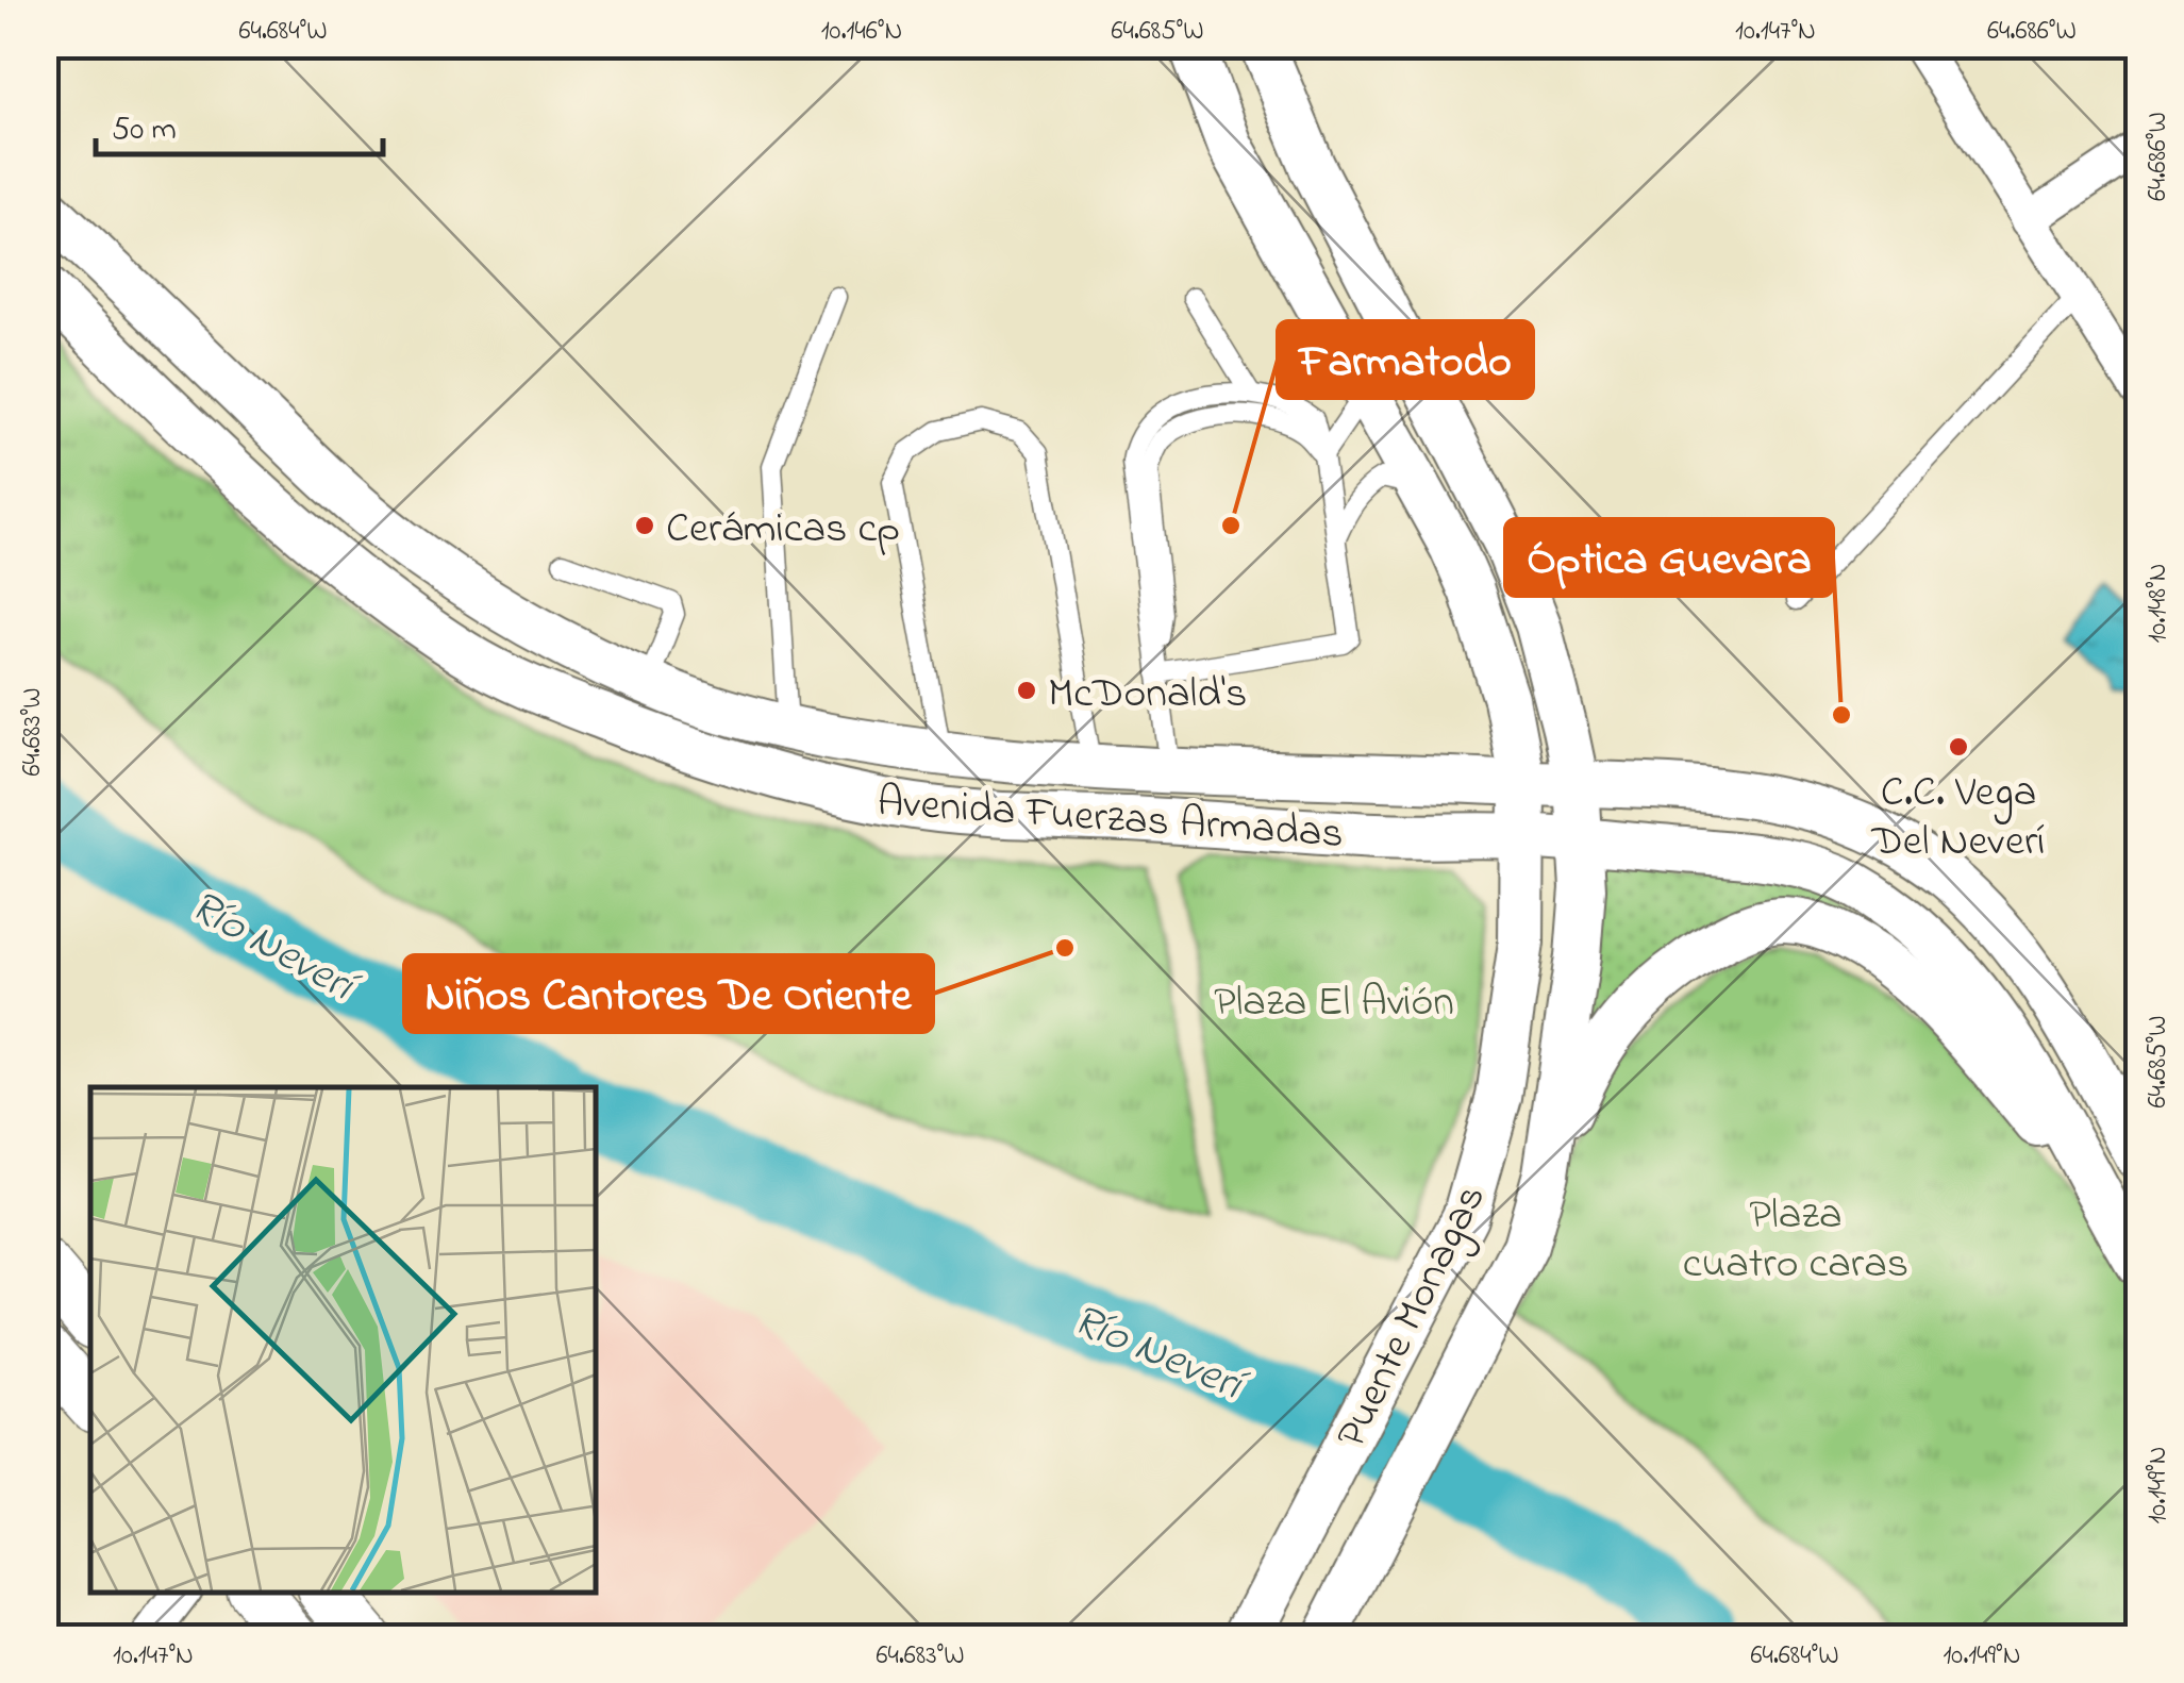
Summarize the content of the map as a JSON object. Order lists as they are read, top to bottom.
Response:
{
  "streets": {
    "street": ["Avenida Fuerzas Armadas", "Puente Monagas"]
  },
  "crossings": [
    ["Avenida Fuerzas Armadas", "Puente Monagas"]
  ],
  "water": ["Río Neverí"],
  "parks": ["Plaza El Avión", "Plaza cuatro caras"],
  "places": [
    "Cerámicas cp",
    "Farmatodo",
    "McDonald's",
    "Óptica Guevara",
    "C.C. Vega Del Neverí",
    "Niños Cantores De Oriente"
  ],
  "scale_bar": "50 m",
  "coordinates": [
    "64.684°W",
    "10.146°N",
    "64.685°W",
    "10.147°N",
    "64.686°W",
    "10.148°N",
    "64.683°W",
    "10.149°N"
  ]
}
